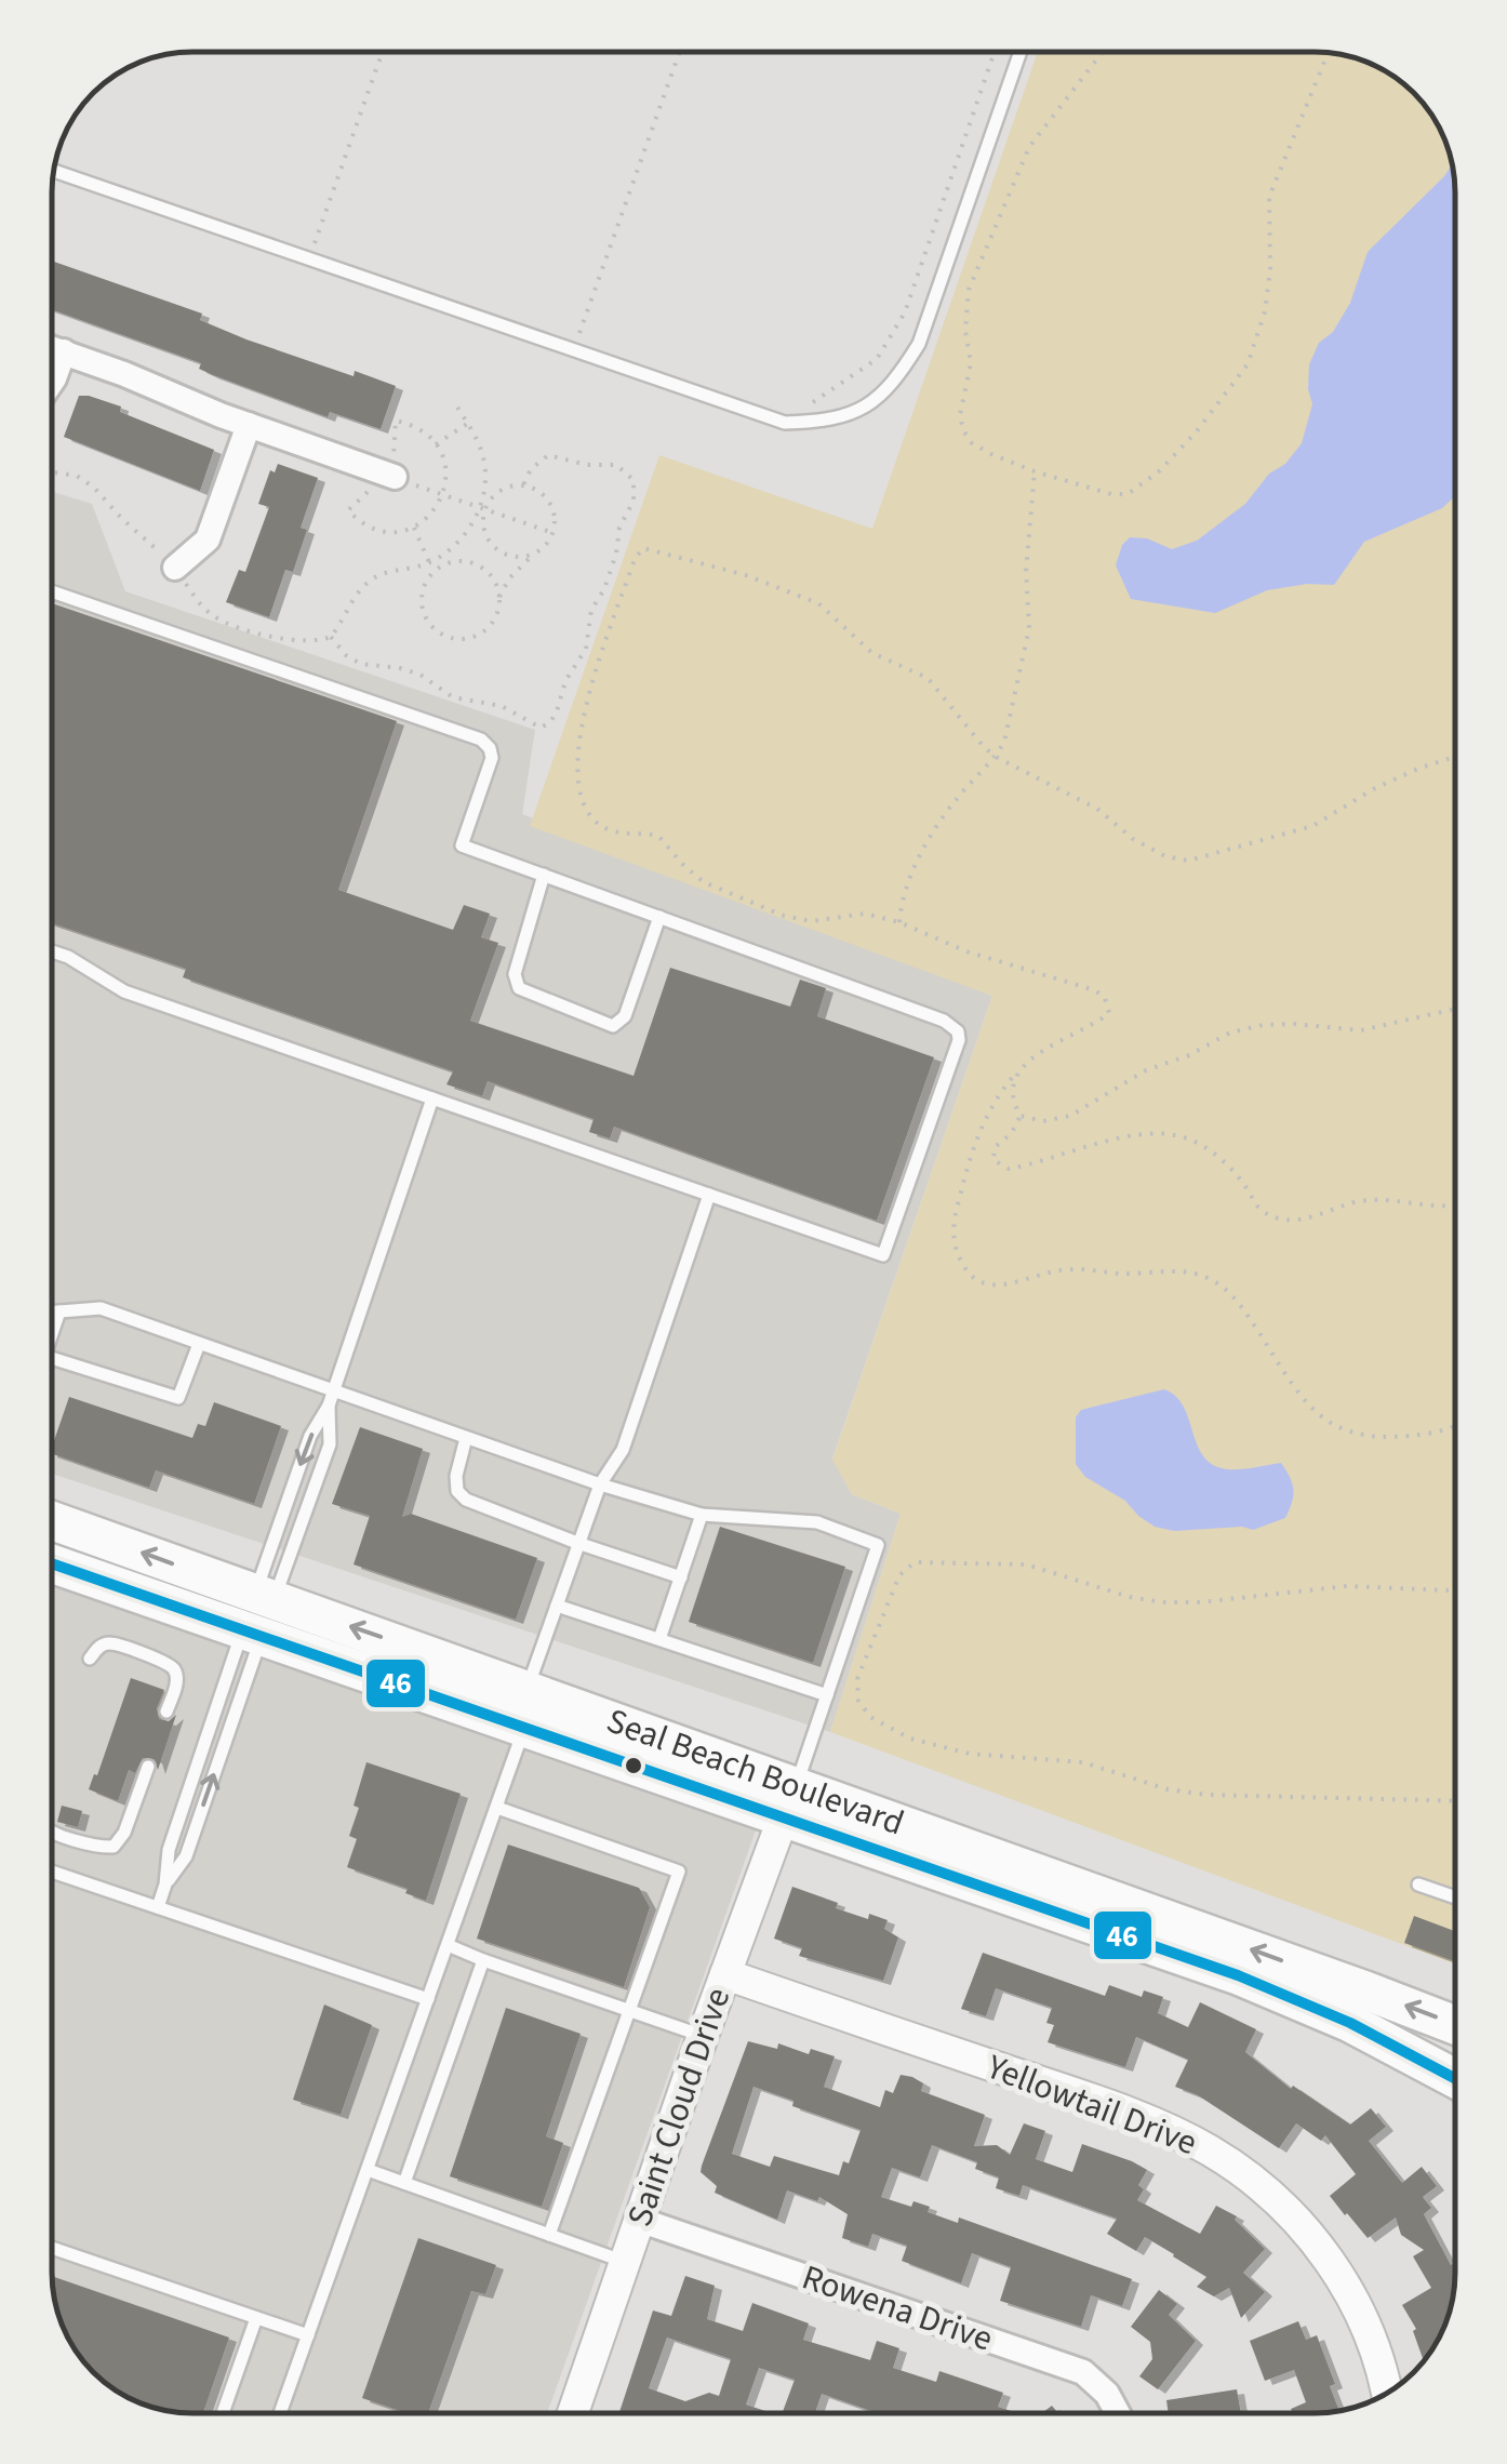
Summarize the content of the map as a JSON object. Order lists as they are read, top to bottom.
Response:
{
  "streets": {
    "main road": ["Seal Beach Boulevard"],
    "street": ["Yellowtail Drive", "Saint Cloud Drive", "Rowena Drive"]
  },
  "crossings": [
    ["Seal Beach Boulevard", "Saint Cloud Drive"],
    ["Yellowtail Drive", "Saint Cloud Drive"],
    ["Saint Cloud Drive", "Rowena Drive"]
  ],
  "lines": ["transit line 46"]
}
